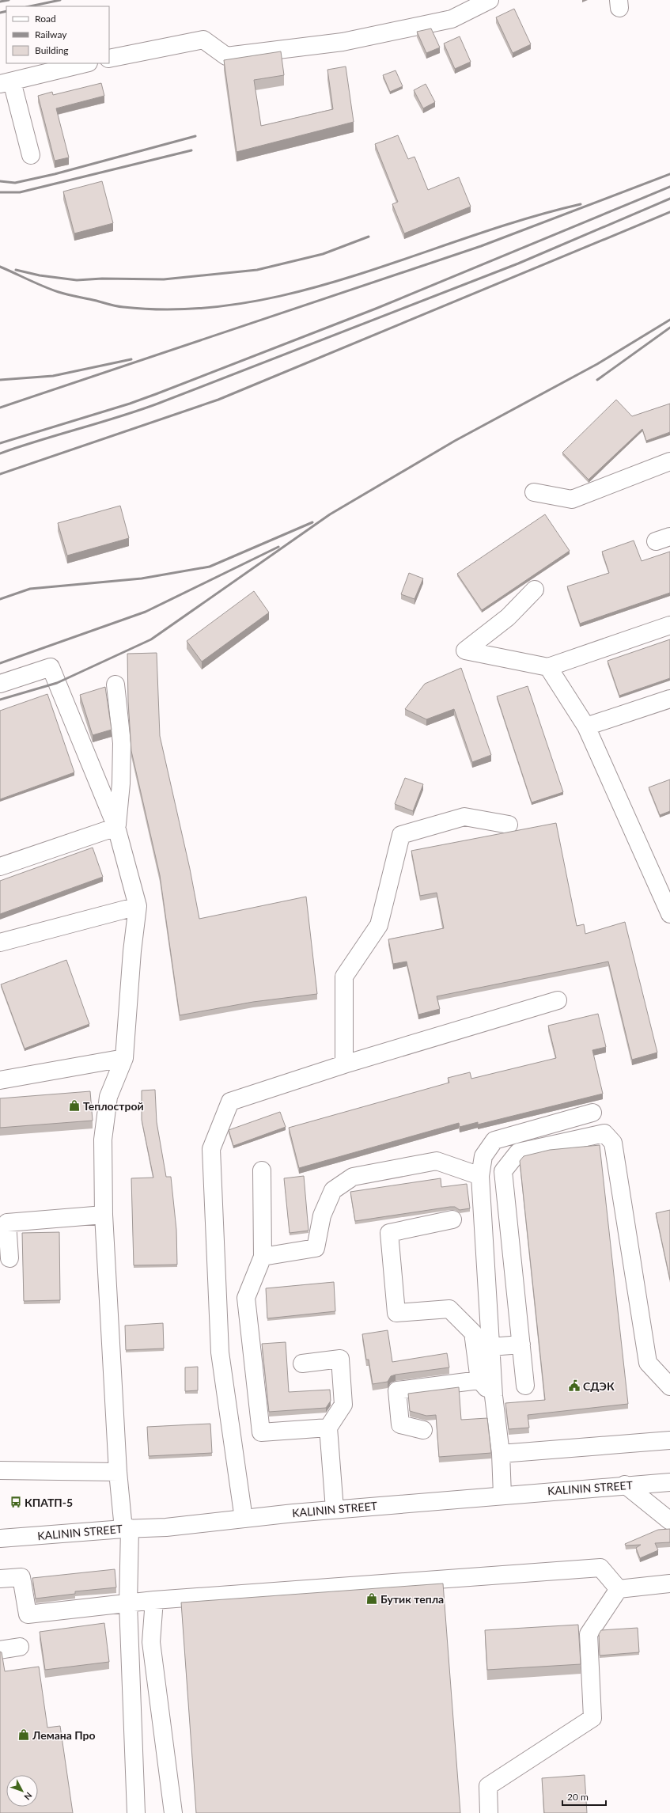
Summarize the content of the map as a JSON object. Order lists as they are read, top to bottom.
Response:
{
  "streets": {
    "main road": ["KALININ STREET"]
  },
  "places": {
    "shop": ["Теплострой", "Бутик тепла", "Лемана Про"],
    "public building": ["СДЭК"],
    "bus stop": ["КПАТП-5"]
  },
  "legend": ["Road", "Railway", "Building"],
  "scale_bar": "20 m",
  "north": "bottom right"
}
